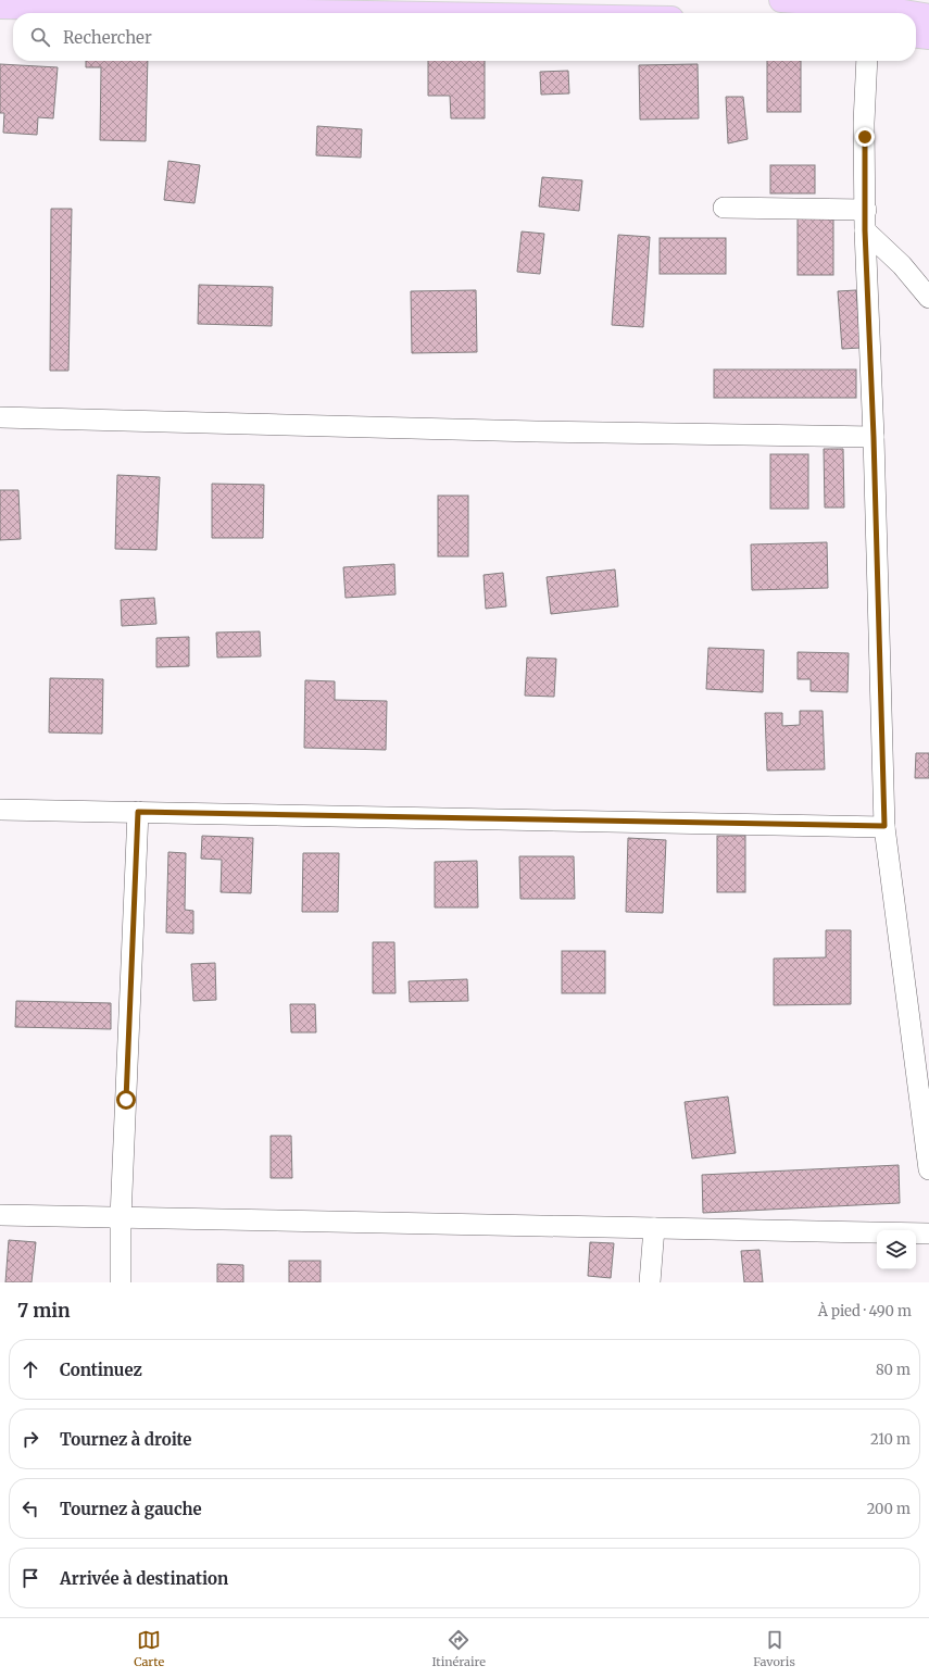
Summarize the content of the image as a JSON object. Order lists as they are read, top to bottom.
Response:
{
  "page": {
    "search": "Rechercher",
    "heading": ["7 min", "À pied · 490 m"],
    "list": [
      ["Continuez", "80 m"],
      ["Tournez à droite", "210 m"],
      ["Tournez à gauche", "200 m"],
      "Arrivée à destination"
    ],
    "nav": ["Carte", "Itinéraire", "Favoris"]
  }
}
